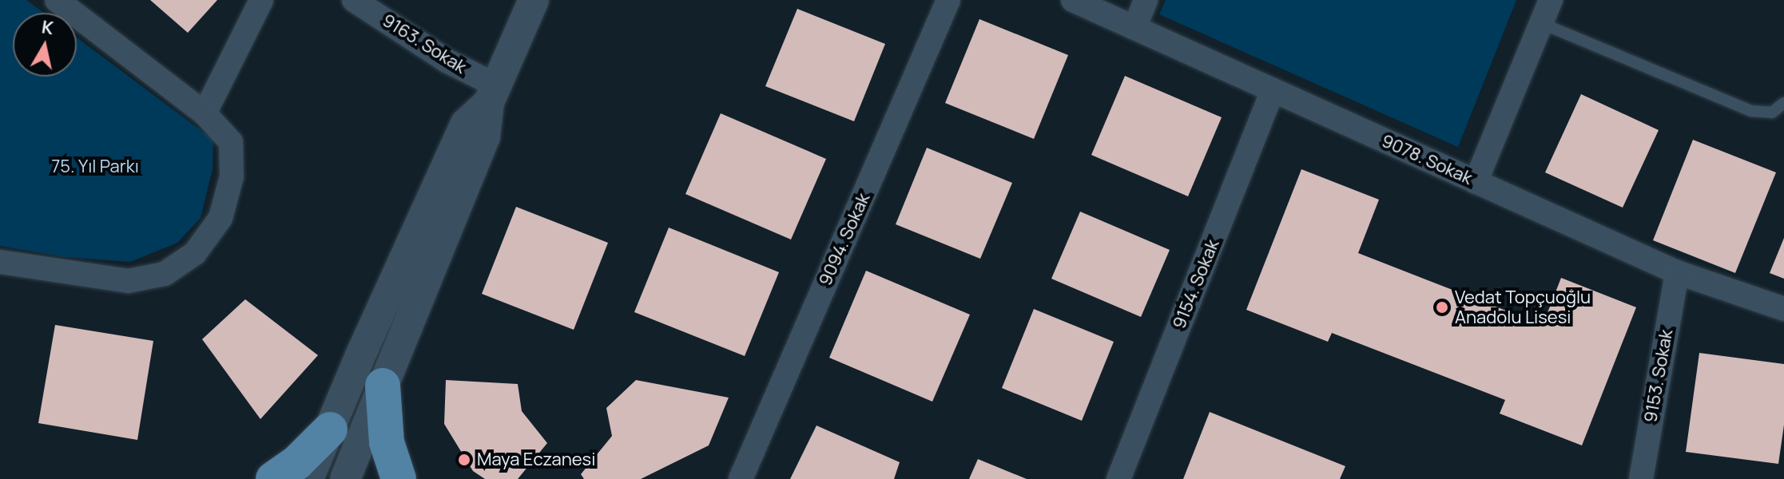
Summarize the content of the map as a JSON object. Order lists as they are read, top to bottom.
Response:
{
  "streets": {
    "street": [
      "9163. Sokak",
      "9078. Sokak",
      "9094. Sokak",
      "9154. Sokak",
      "9153. Sokak"
    ]
  },
  "crossings": [
    ["9078. Sokak", "9154. Sokak"],
    ["9078. Sokak", "9153. Sokak"]
  ],
  "parks": ["75. Yıl Parkı"],
  "places": ["Vedat Topçuoğlu Anadolu Lisesi", "Maya Eczanesi"],
  "north": "top"
}
